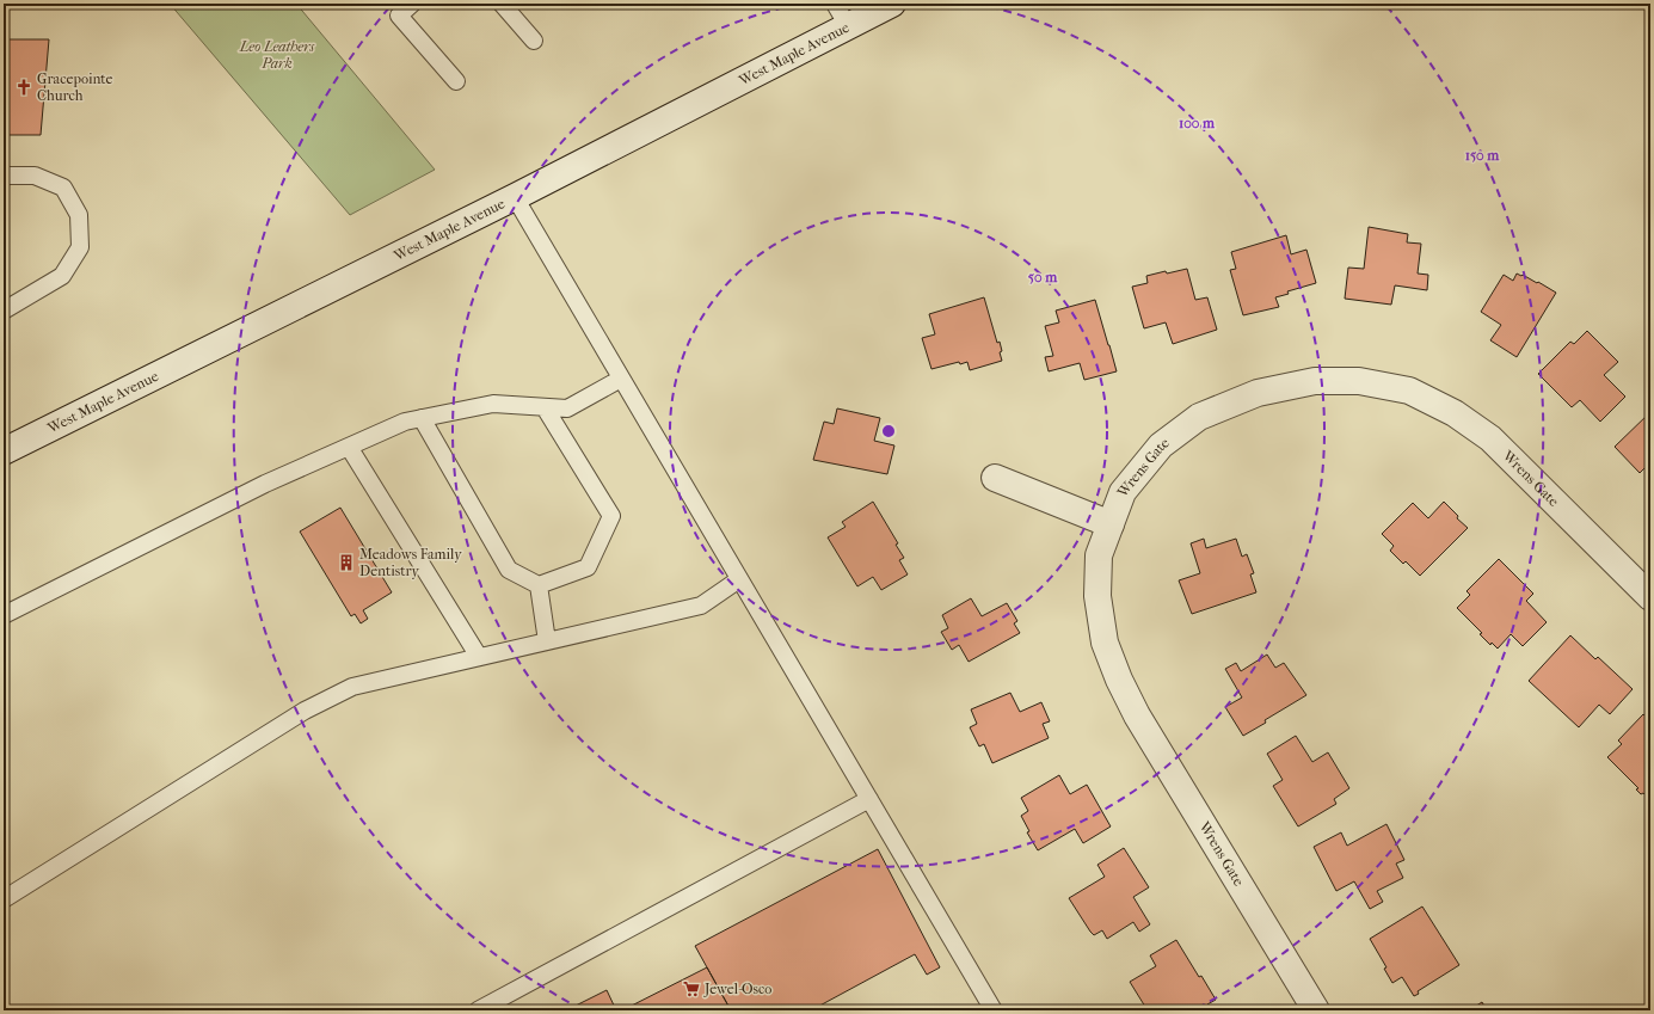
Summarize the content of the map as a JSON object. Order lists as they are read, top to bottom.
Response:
{
  "streets": {
    "street": ["West Maple Avenue", "Wrens Gate"]
  },
  "parks": ["Leo Leathers Park"],
  "places": {
    "church": ["Gracepointe Church"],
    "building": ["Meadows Family Dentistry"],
    "supermarket": ["Jewel-Osco"]
  },
  "rings": ["100 m", "150 m", "50 m"]
}
